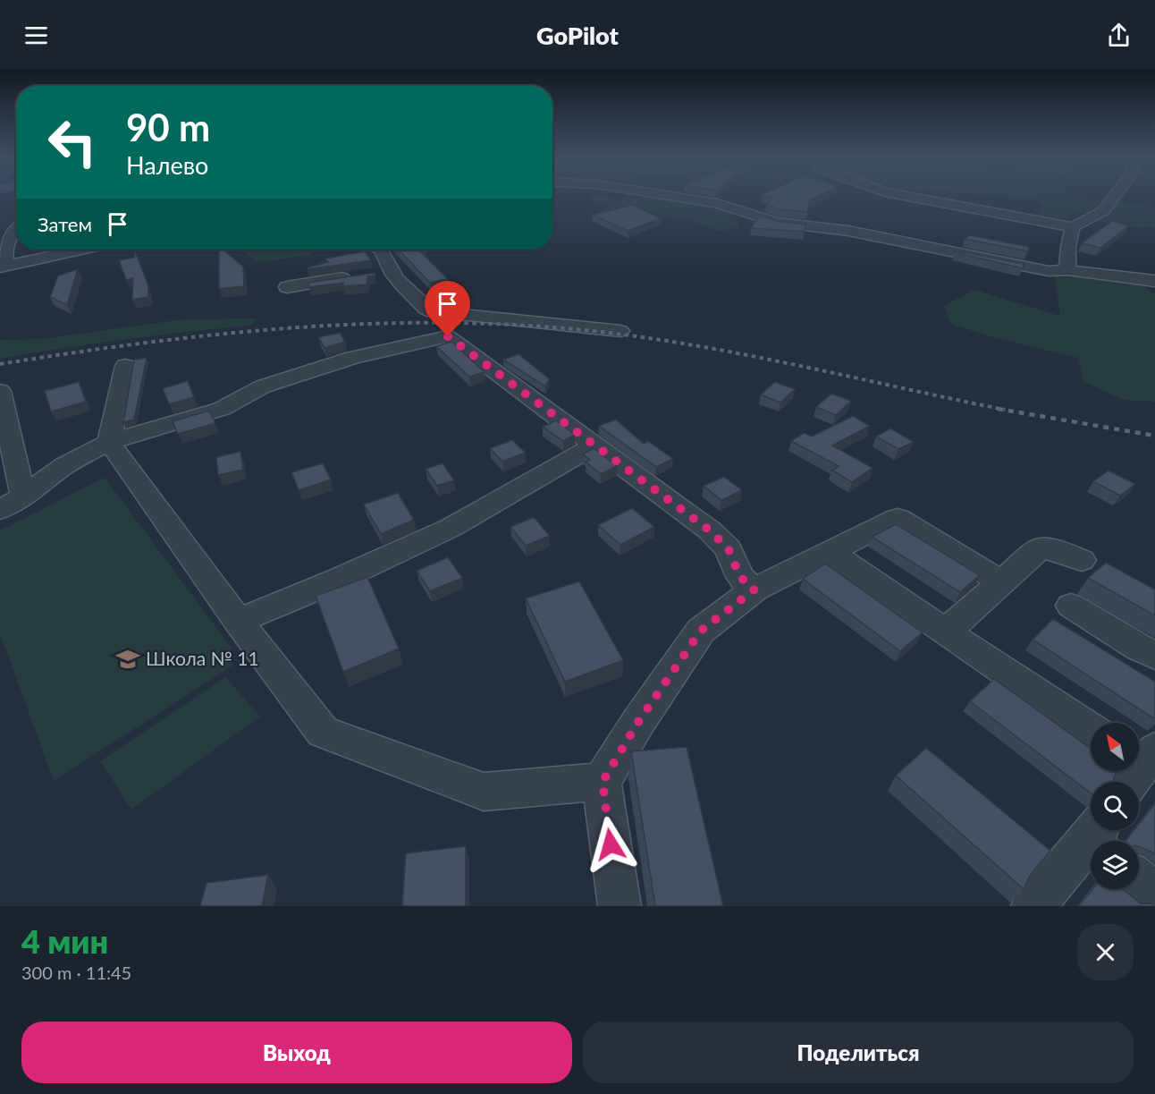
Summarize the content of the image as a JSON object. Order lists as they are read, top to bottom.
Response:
{
  "places": {
    "school or university": ["Школа № 11"]
  },
  "north": "top left",
  "page": {
    "header": "GoPilot",
    "turn": ["90 m", "Налево"],
    "then": "Затем",
    "heading": ["4 мин", "300 m · 11:45"],
    "buttons": ["Выход", "Поделиться"]
  }
}
